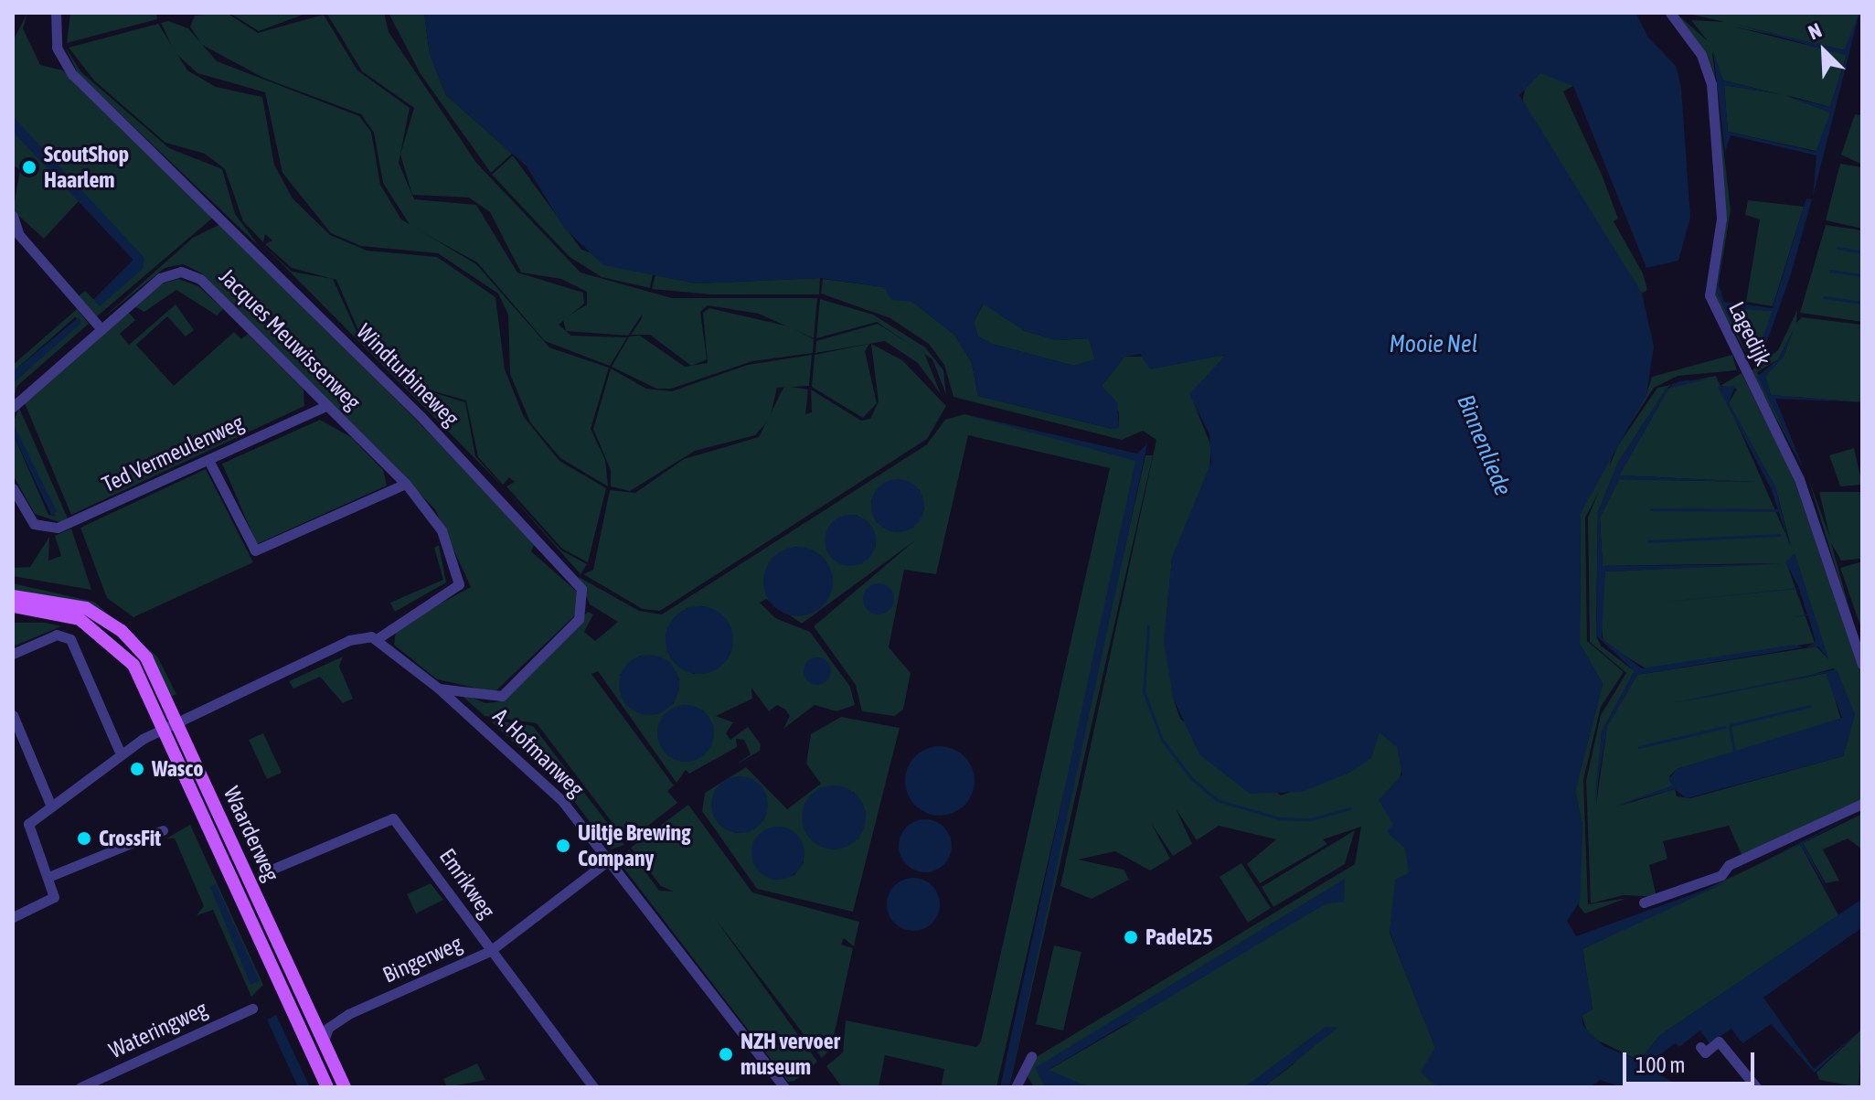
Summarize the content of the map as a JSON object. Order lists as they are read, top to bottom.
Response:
{
  "streets": {
    "main road": ["Waarderweg"],
    "street": [
      "Lagedijk",
      "Jacques Meuwissenweg",
      "Windturbineweg",
      "Ted Vermeulenweg",
      "A. Hofmanweg",
      "Emrikweg",
      "Bingerweg",
      "Wateringweg"
    ]
  },
  "crossings": [
    ["Jacques Meuwissenweg", "Ted Vermeulenweg"],
    ["Jacques Meuwissenweg", "A. Hofmanweg"],
    ["Windturbineweg", "A. Hofmanweg"],
    ["A. Hofmanweg", "Bingerweg"],
    ["Waarderweg", "Bingerweg"],
    ["Emrikweg", "Bingerweg"]
  ],
  "water": ["Mooie Nel", "Binnenliede"],
  "places": [
    "ScoutShop Haarlem",
    "Wasco",
    "CrossFit",
    "Uiltje Brewing Company",
    "Padel25",
    "NZH vervoer museum"
  ],
  "scale_bar": "100 m",
  "north": "top left"
}
